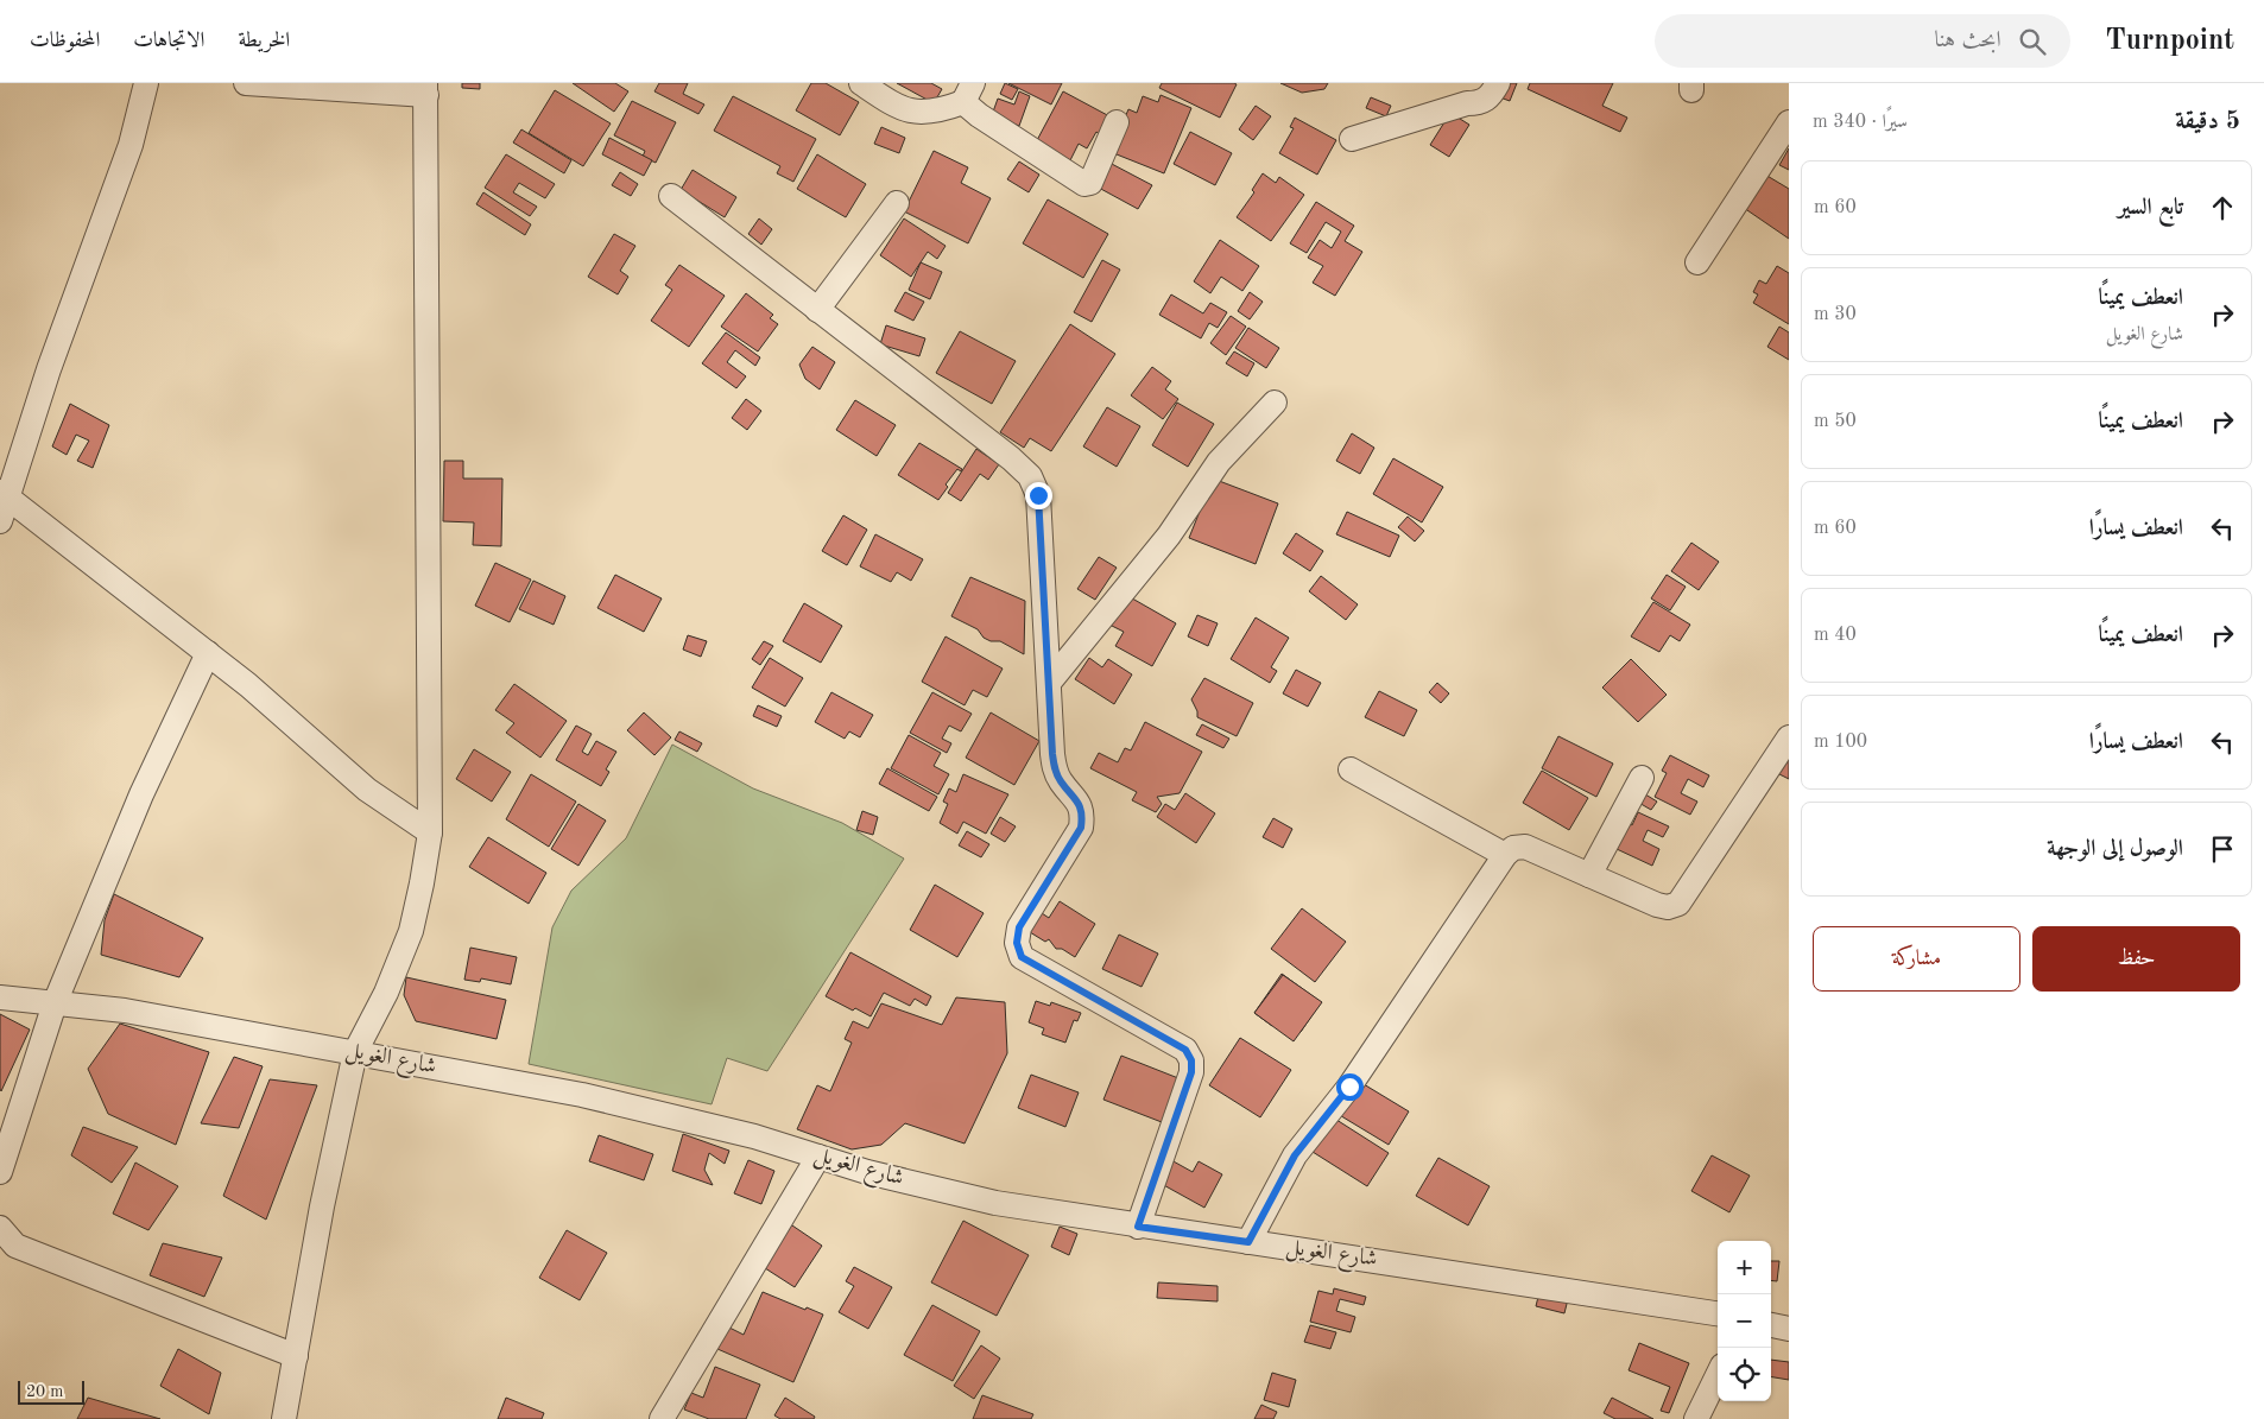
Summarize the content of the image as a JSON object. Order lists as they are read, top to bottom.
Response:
{
  "streets": {
    "street": ["شارع الغويل"]
  },
  "scale_bar": "20 m",
  "page": {
    "header": "Turnpoint",
    "search": "ابحث هنا",
    "nav": ["الخريطة", "الاتجاهات", "المحفوظات"],
    "heading": ["5 دقيقة", "سيرًا · 340 m"],
    "list": [
      ["تابع السير", "60 m"],
      ["انعطف يمينًا", "شارع الغويل", "30 m"],
      ["انعطف يمينًا", "50 m"],
      ["انعطف يسارًا", "60 m"],
      ["انعطف يمينًا", "40 m"],
      ["انعطف يسارًا", "100 m"],
      "الوصول إلى الوجهة"
    ],
    "buttons": ["حفظ", "مشاركة"],
    "map_buttons": ["+", "−"],
    "scale": "20 m"
  }
}
